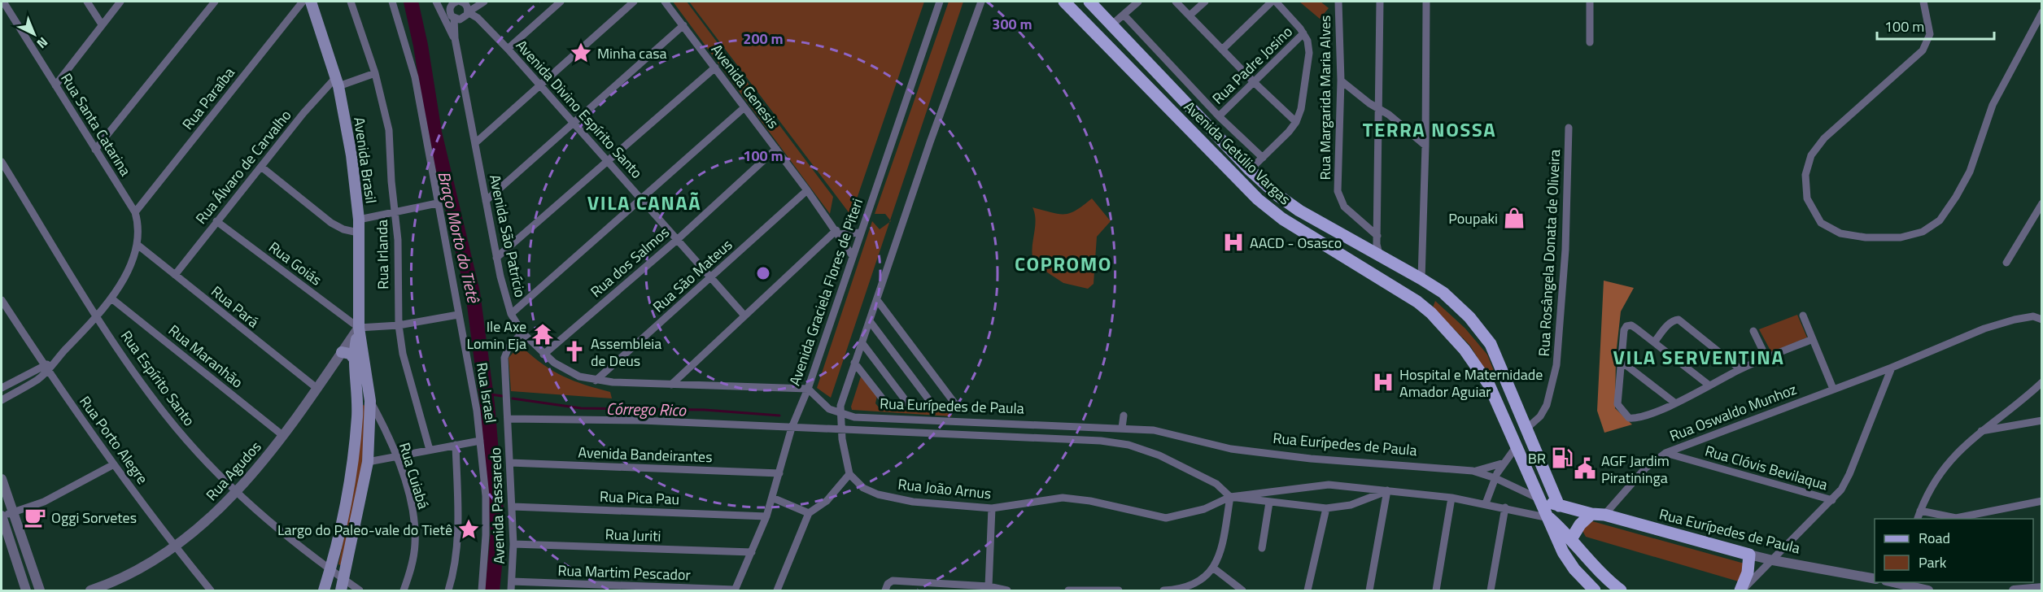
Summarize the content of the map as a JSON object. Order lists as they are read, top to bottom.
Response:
{
  "streets": {
    "main road": ["Avenida Getúlio Vargas", "Avenida Brasil", "Rua Eurípedes de Paula"],
    "street": [
      "Rua Padre Josino",
      "Avenida Genesis",
      "Rua Margarida Maria Alves",
      "Rua Paraíba",
      "Avenida Divino Espírito Santo",
      "Rua Santa Catarina",
      "Rua Álvaro de Carvalho",
      "Avenida São Patrício",
      "Rua Rosângela Donata de Oliveira",
      "Rua Irlanda",
      "Rua dos Salmos",
      "Rua Goiás",
      "Rua São Mateus",
      "Avenida Graciela Flores de Piteri",
      "Rua Pará",
      "Rua Maranhão",
      "Rua Espírito Santo",
      "Rua Israel",
      "Rua Oswaldo Munhoz",
      "Rua Porto Alegre",
      "Avenida Bandeirantes",
      "Rua Clóvis Bevilaqua",
      "Rua Agudos",
      "Rua Cuiabá",
      "Rua João Arnus",
      "Rua Pica Pau",
      "Avenida Passaredo",
      "Rua Juriti",
      "Rua Martim Pescador"
    ]
  },
  "crossings": [
    ["Rua Padre Josino", "Avenida Getúlio Vargas"],
    ["Avenida Genesis", "Rua dos Salmos"],
    ["Avenida Genesis", "Rua São Mateus"],
    ["Avenida Genesis", "Avenida Graciela Flores de Piteri"],
    ["Rua Paraíba", "Rua Santa Catarina"],
    ["Avenida Divino Espírito Santo", "Avenida São Patrício"],
    ["Avenida Divino Espírito Santo", "Rua dos Salmos"],
    ["Avenida Divino Espírito Santo", "Rua São Mateus"],
    ["Avenida Getúlio Vargas", "Rua Rosângela Donata de Oliveira"],
    ["Avenida Getúlio Vargas", "Rua Eurípedes de Paula"],
    ["Avenida Getúlio Vargas", "Rua João Arnus"],
    ["Avenida Brasil", "Rua Álvaro de Carvalho"],
    ["Avenida Brasil", "Rua Goiás"],
    ["Avenida Brasil", "Rua Espírito Santo"],
    ["Avenida Brasil", "Rua Agudos"],
    ["Avenida Brasil", "Rua Cuiabá"],
    ["Rua Álvaro de Carvalho", "Rua Goiás"],
    ["Rua Álvaro de Carvalho", "Rua Pará"],
    ["Avenida São Patrício", "Rua dos Salmos"],
    ["Avenida São Patrício", "Rua São Mateus"],
    ["Avenida São Patrício", "Avenida Graciela Flores de Piteri"],
    ["Avenida São Patrício", "Rua Eurípedes de Paula"],
    ["Avenida São Patrício", "Avenida Passaredo"],
    ["Rua Goiás", "Rua Agudos"],
    ["Avenida Graciela Flores de Piteri", "Rua Eurípedes de Paula"],
    ["Avenida Graciela Flores de Piteri", "Avenida Bandeirantes"],
    ["Avenida Graciela Flores de Piteri", "Rua Pica Pau"],
    ["Avenida Graciela Flores de Piteri", "Rua Juriti"],
    ["Avenida Graciela Flores de Piteri", "Rua Martim Pescador"],
    ["Rua Pará", "Rua Agudos"],
    ["Rua Maranhão", "Rua Agudos"],
    ["Rua Espírito Santo", "Rua Agudos"],
    ["Rua Eurípedes de Paula", "Rua Oswaldo Munhoz"],
    ["Rua Oswaldo Munhoz", "Rua Clóvis Bevilaqua"],
    ["Rua Porto Alegre", "Rua Agudos"],
    ["Avenida Bandeirantes", "Avenida Passaredo"],
    ["Rua Pica Pau", "Avenida Passaredo"],
    ["Avenida Passaredo", "Rua Juriti"],
    ["Avenida Passaredo", "Rua Martim Pescador"]
  ],
  "districts": [
    "TERRA NOSSA",
    "VILA CANAÃ",
    "COPROMO",
    "VILA SERVENTINA"
  ],
  "water": ["Braço Morto do Tietê", "Córrego Rico"],
  "places": {
    "place": ["Minha casa", "Largo do Paleo-vale do Tietê"],
    "shop": ["Poupaki"],
    "hospital": ["AACD - Osasco", "Hospital e Maternidade Amador Aguiar"],
    "temple": ["Ile Axe Lomin Eja"],
    "church": ["Assembleia de Deus"],
    "fuel station": ["BR"],
    "public building": ["AGF Jardim Piratininga"],
    "cafe": ["Oggi Sorvetes"]
  },
  "legend": ["Road", "Park"],
  "scale_bar": "100 m",
  "north": "bottom right",
  "rings": ["300 m", "200 m", "100 m"]
}
